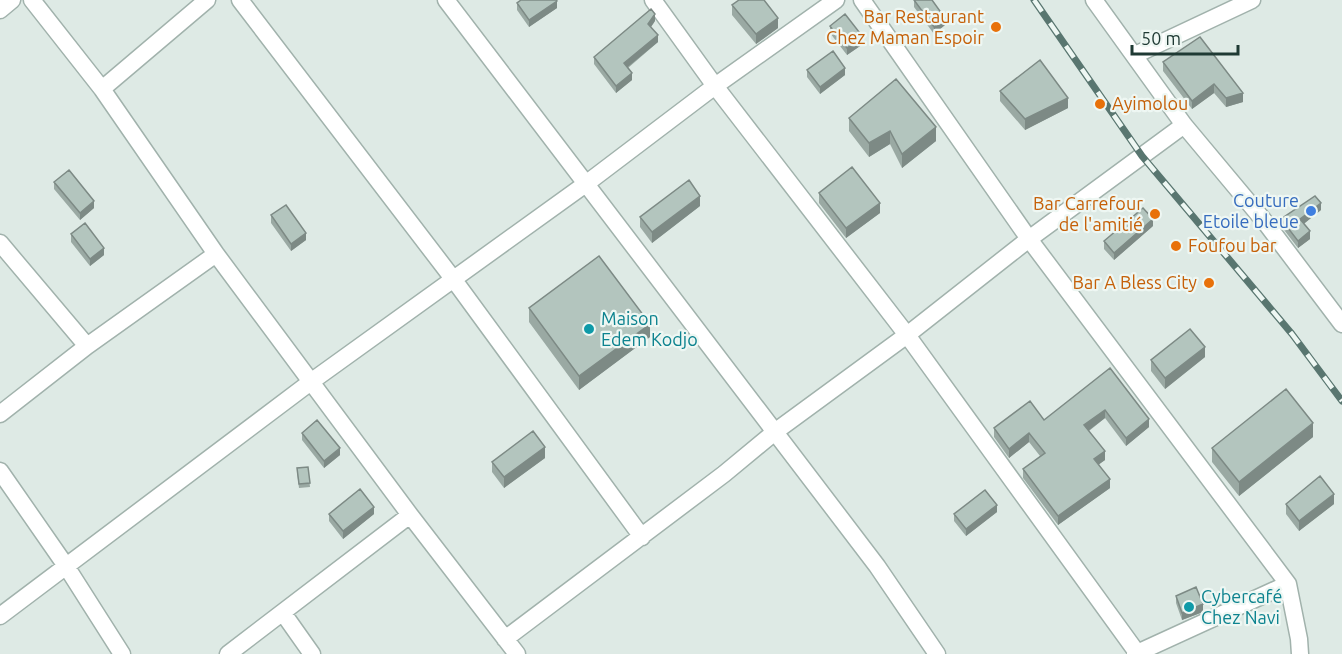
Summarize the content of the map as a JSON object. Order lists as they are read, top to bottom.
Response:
{
  "places": [
    "Bar Restaurant Chez Maman Espoir",
    "Ayimolou",
    "Couture Etoile bleue",
    "Bar Carrefour de l'amitié",
    "Foufou bar",
    "Bar A Bless City",
    "Maison Edem Kodjo",
    "Cybercafé Chez Navi"
  ],
  "scale_bar": "50 m"
}
